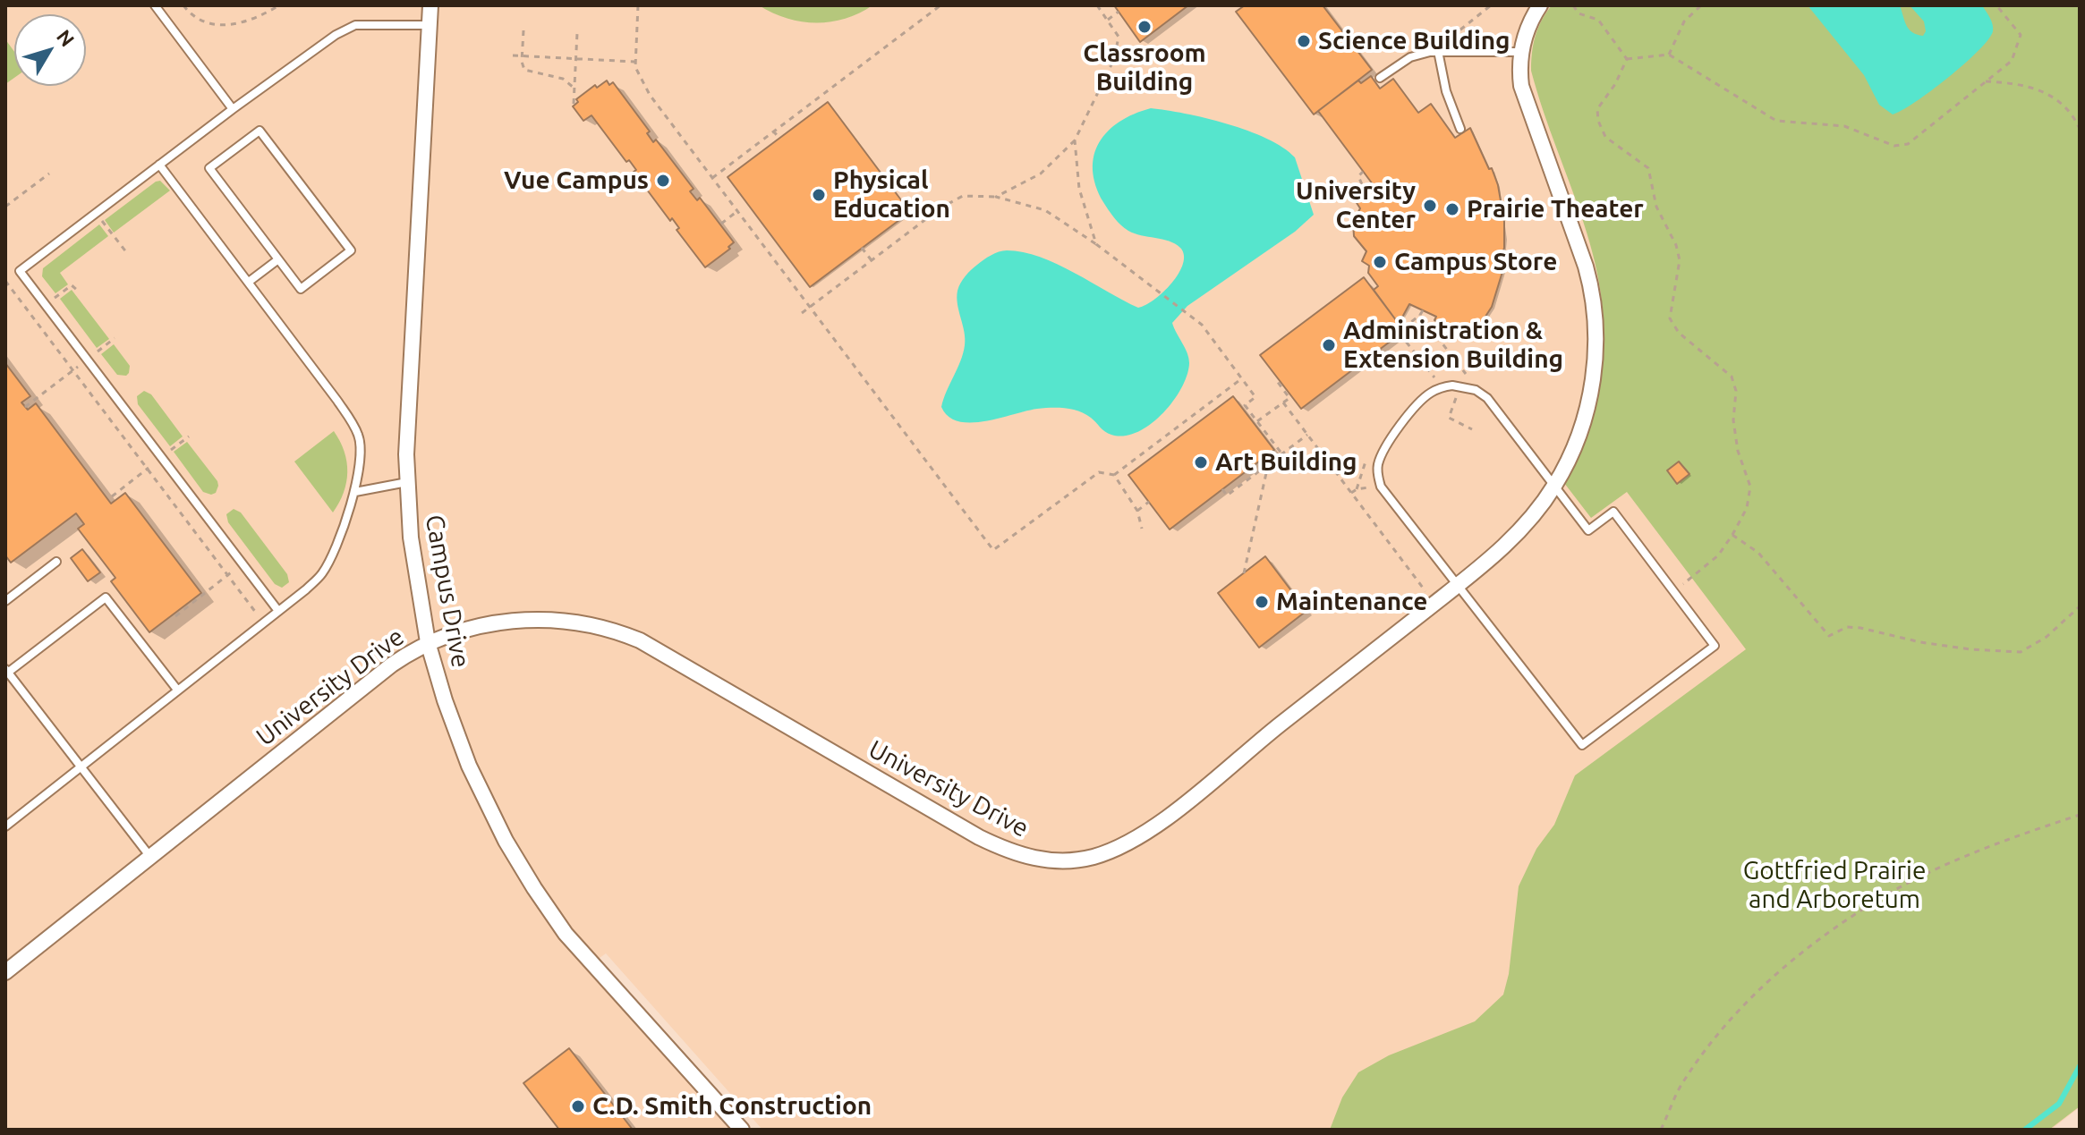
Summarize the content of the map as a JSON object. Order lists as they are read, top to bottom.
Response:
{
  "streets": {
    "street": ["Campus Drive", "University Drive"]
  },
  "crossings": [
    ["Campus Drive", "University Drive"]
  ],
  "parks": ["Gottfried Prairie and Arboretum"],
  "places": [
    "Classroom Building",
    "Science Building",
    "Vue Campus",
    "Physical Education",
    "University Center",
    "Prairie Theater",
    "Campus Store",
    "Administration & Extension Building",
    "Art Building",
    "Maintenance",
    "C.D. Smith Construction"
  ],
  "north": "top right"
}
